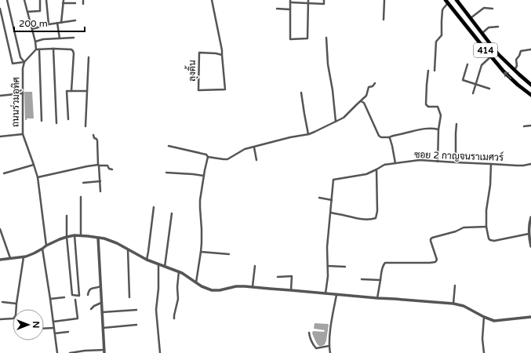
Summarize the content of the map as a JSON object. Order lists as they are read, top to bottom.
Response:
{
  "streets": {
    "main road": ["414"],
    "street": ["ลุงคิ้น", "ถนนร่วมอุทิศ", "ซอย 2 กาญจนราเมศวร์"]
  },
  "scale_bar": "200 m",
  "north": "right"
}
